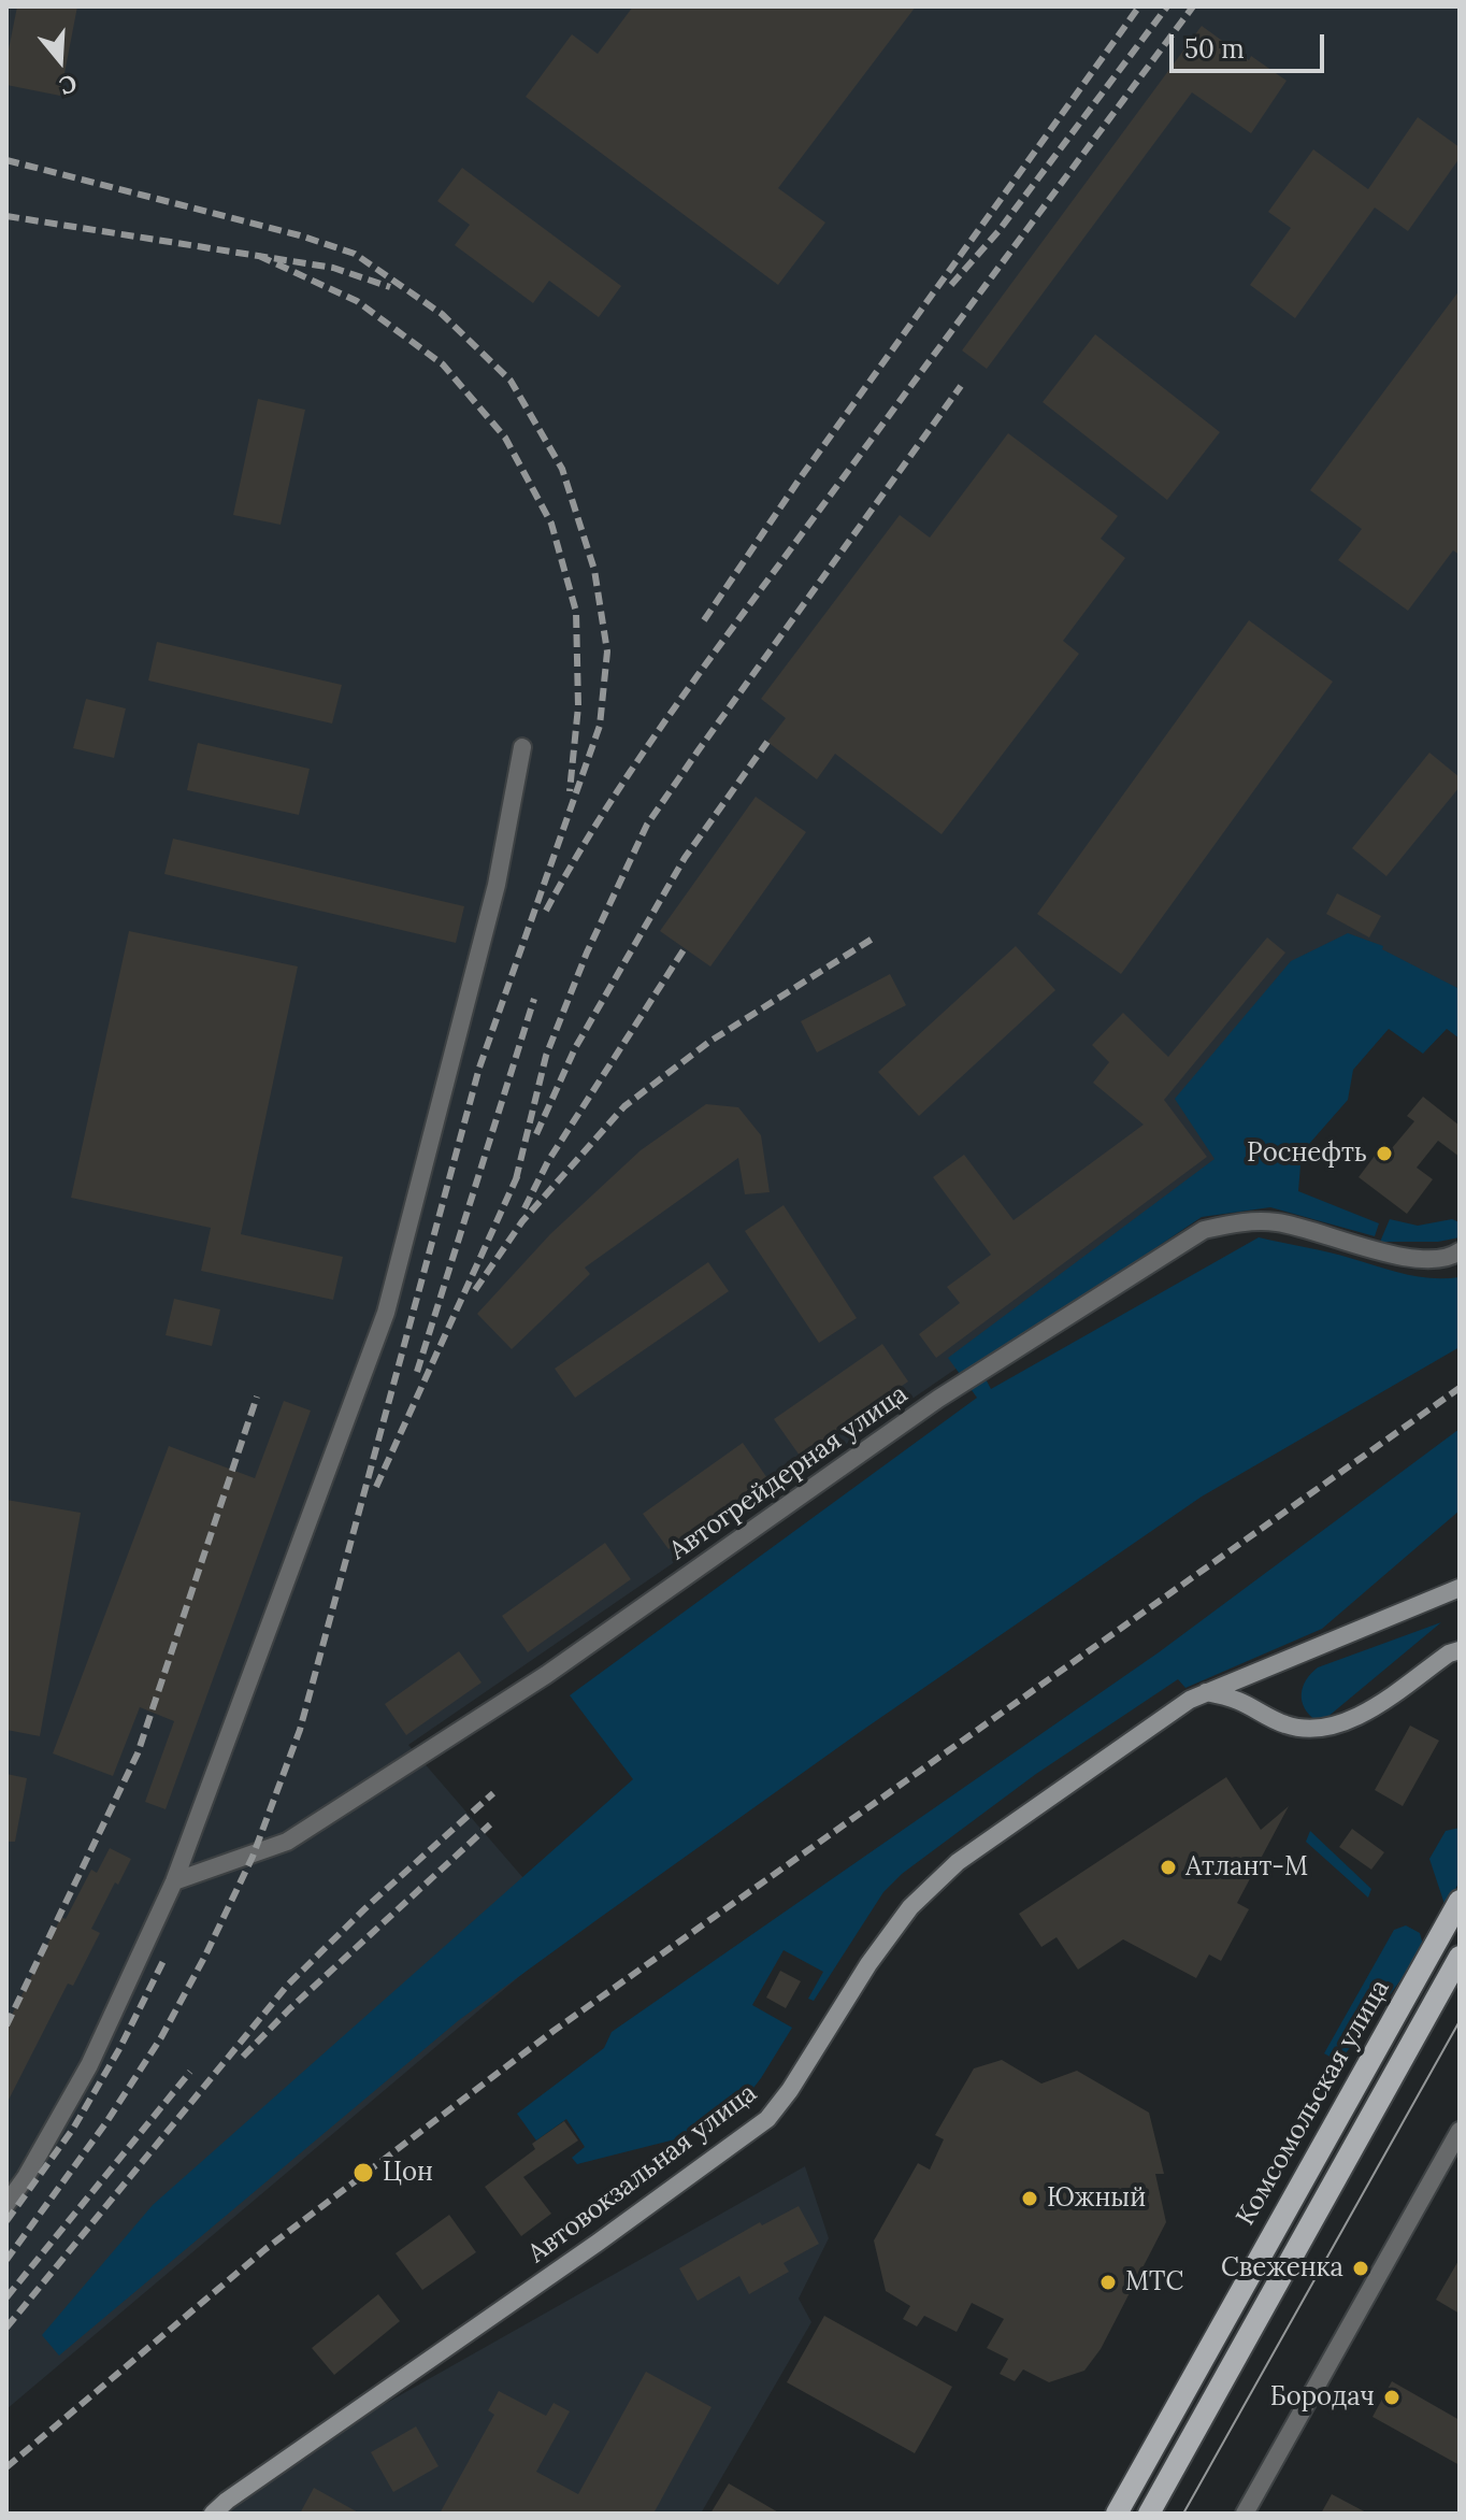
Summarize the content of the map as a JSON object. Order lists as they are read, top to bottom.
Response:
{
  "streets": {
    "main road": ["Комсомольская улица"],
    "street": ["Автогрейдерная улица", "Автовокзальная улица"]
  },
  "places": [
    "Роснефть",
    "Атлант-М",
    "Цон",
    "Южный",
    "Свеженка",
    "МТС",
    "Бородач"
  ],
  "scale_bar": "50 m",
  "north": "bottom"
}
